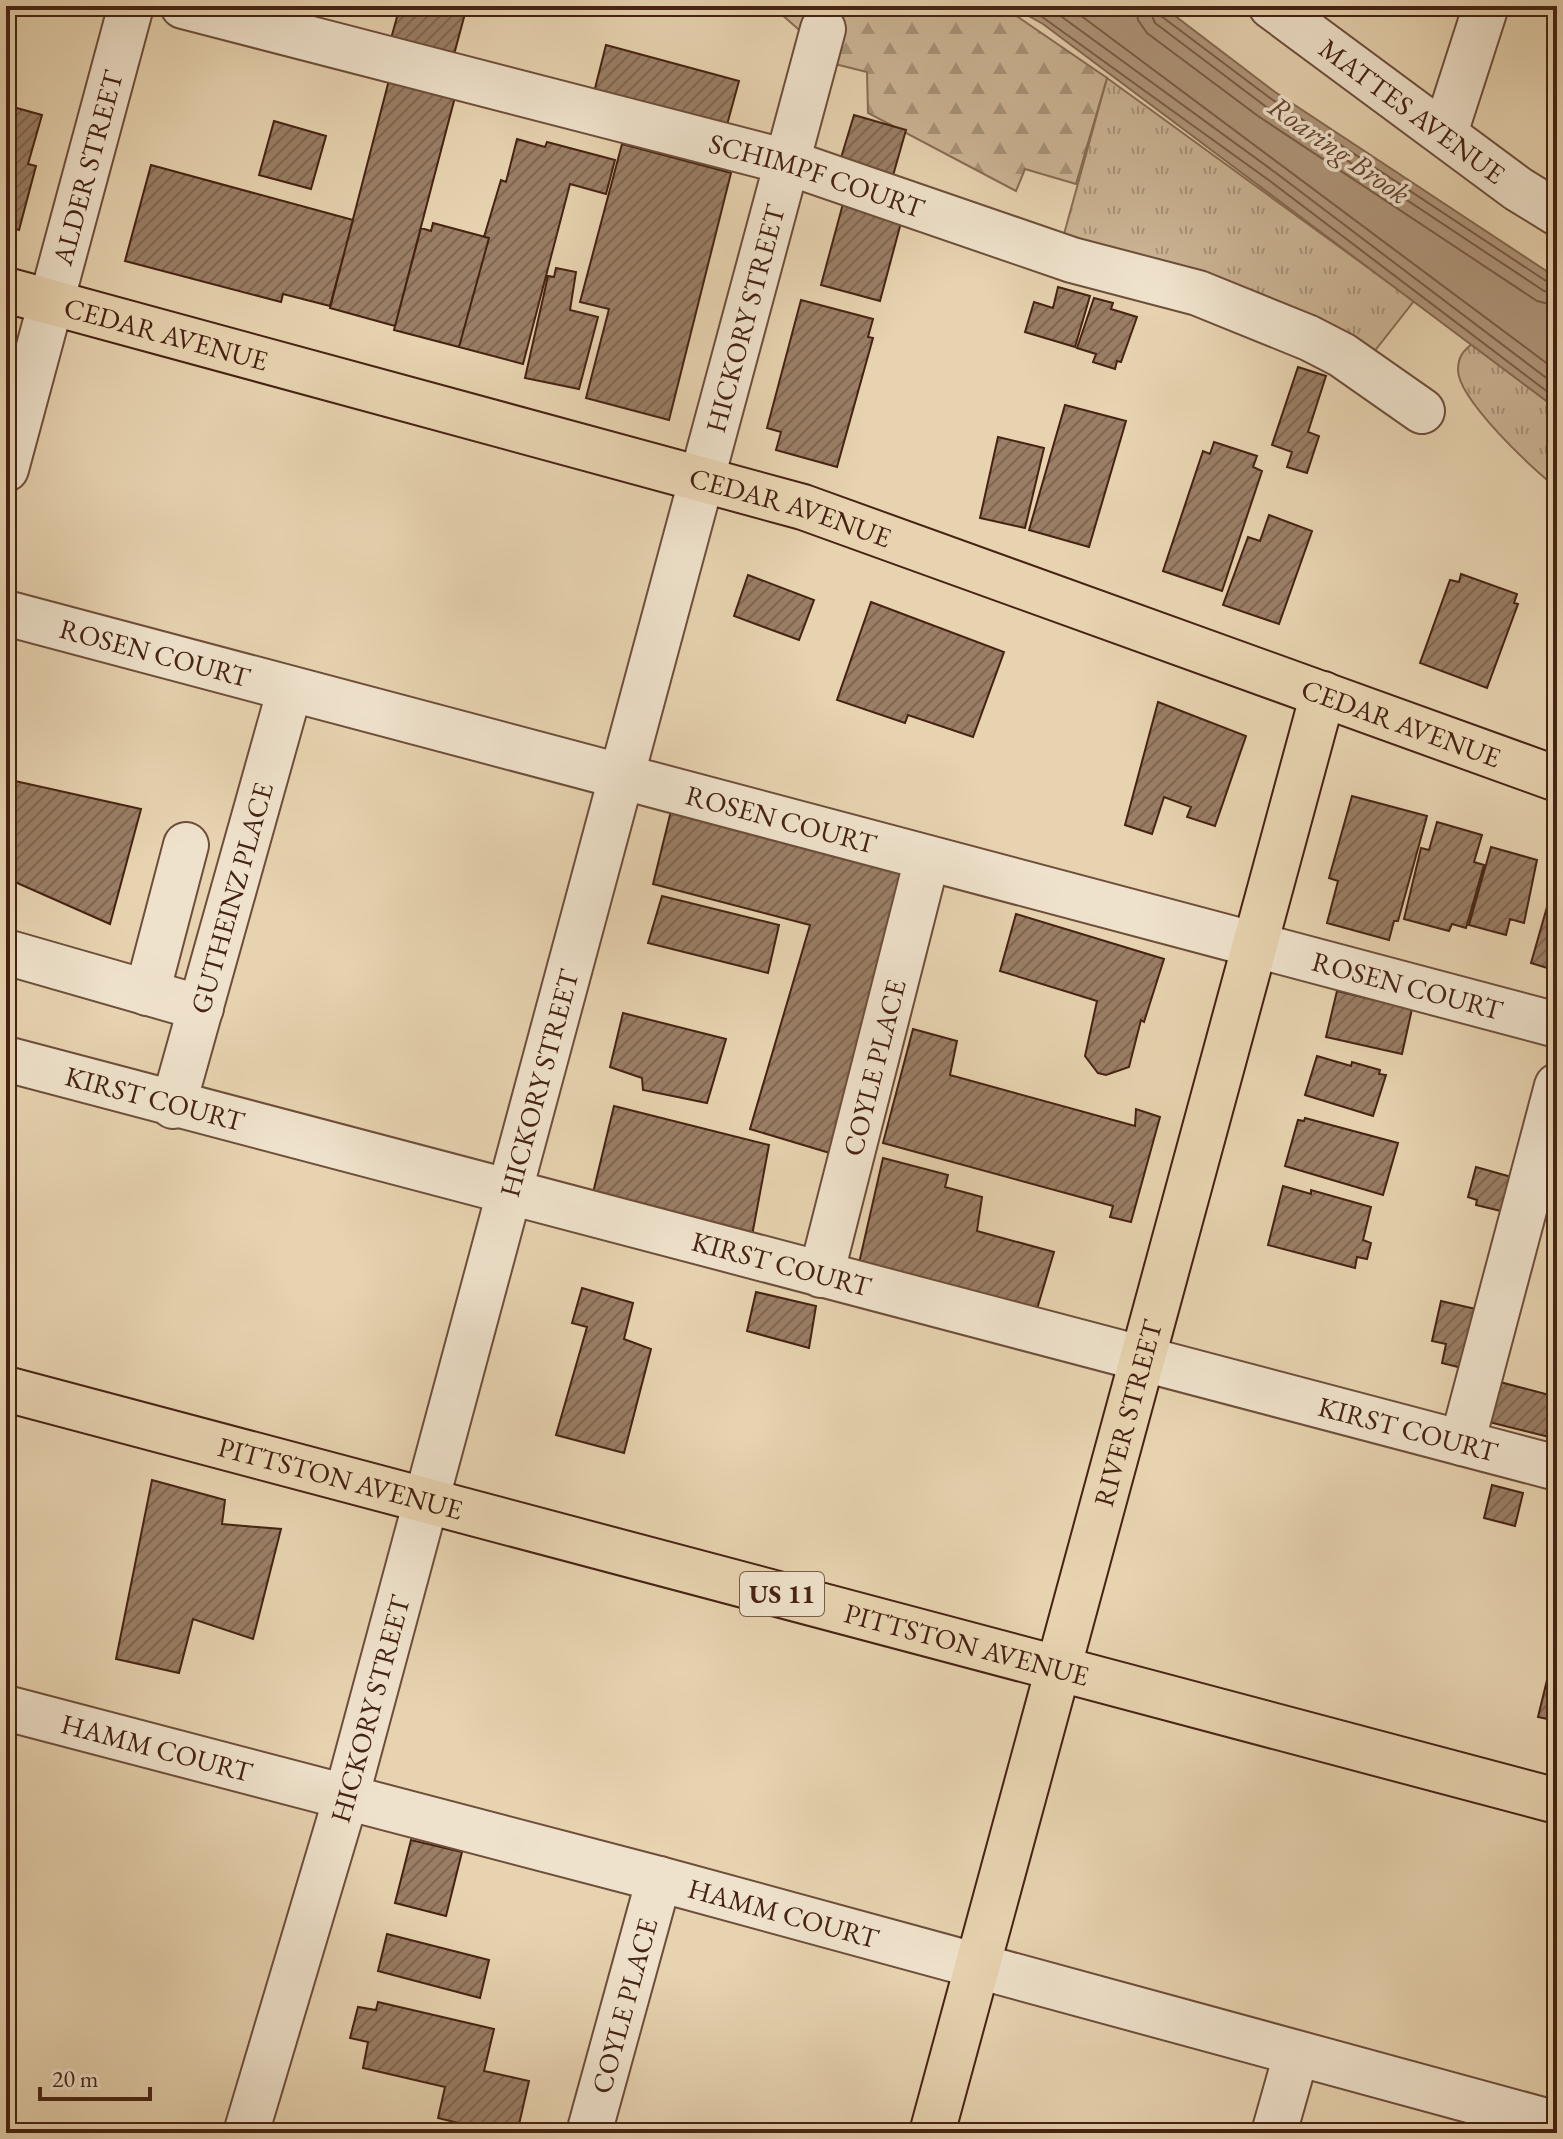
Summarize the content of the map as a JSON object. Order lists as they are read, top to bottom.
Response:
{
  "streets": {
    "main road": [
      "CEDAR AVENUE",
      "RIVER STREET",
      "PITTSTON AVENUE",
      "US 11"
    ],
    "street": [
      "MATTES AVENUE",
      "ALDER STREET",
      "SCHIMPF COURT",
      "HICKORY STREET",
      "ROSEN COURT",
      "GUTHEINZ PLACE",
      "COYLE PLACE",
      "KIRST COURT",
      "HAMM COURT"
    ]
  },
  "crossings": [
    ["ALDER STREET", "CEDAR AVENUE"],
    ["SCHIMPF COURT", "HICKORY STREET"],
    ["HICKORY STREET", "CEDAR AVENUE"],
    ["HICKORY STREET", "ROSEN COURT"],
    ["HICKORY STREET", "KIRST COURT"],
    ["HICKORY STREET", "PITTSTON AVENUE"],
    ["HICKORY STREET", "HAMM COURT"],
    ["CEDAR AVENUE", "RIVER STREET"],
    ["ROSEN COURT", "GUTHEINZ PLACE"],
    ["ROSEN COURT", "COYLE PLACE"],
    ["ROSEN COURT", "RIVER STREET"],
    ["GUTHEINZ PLACE", "KIRST COURT"],
    ["COYLE PLACE", "KIRST COURT"],
    ["COYLE PLACE", "HAMM COURT"],
    ["KIRST COURT", "RIVER STREET"],
    ["RIVER STREET", "PITTSTON AVENUE"],
    ["RIVER STREET", "HAMM COURT"]
  ],
  "water": ["Roaring Brook"],
  "scale_bar": "20 m"
}
